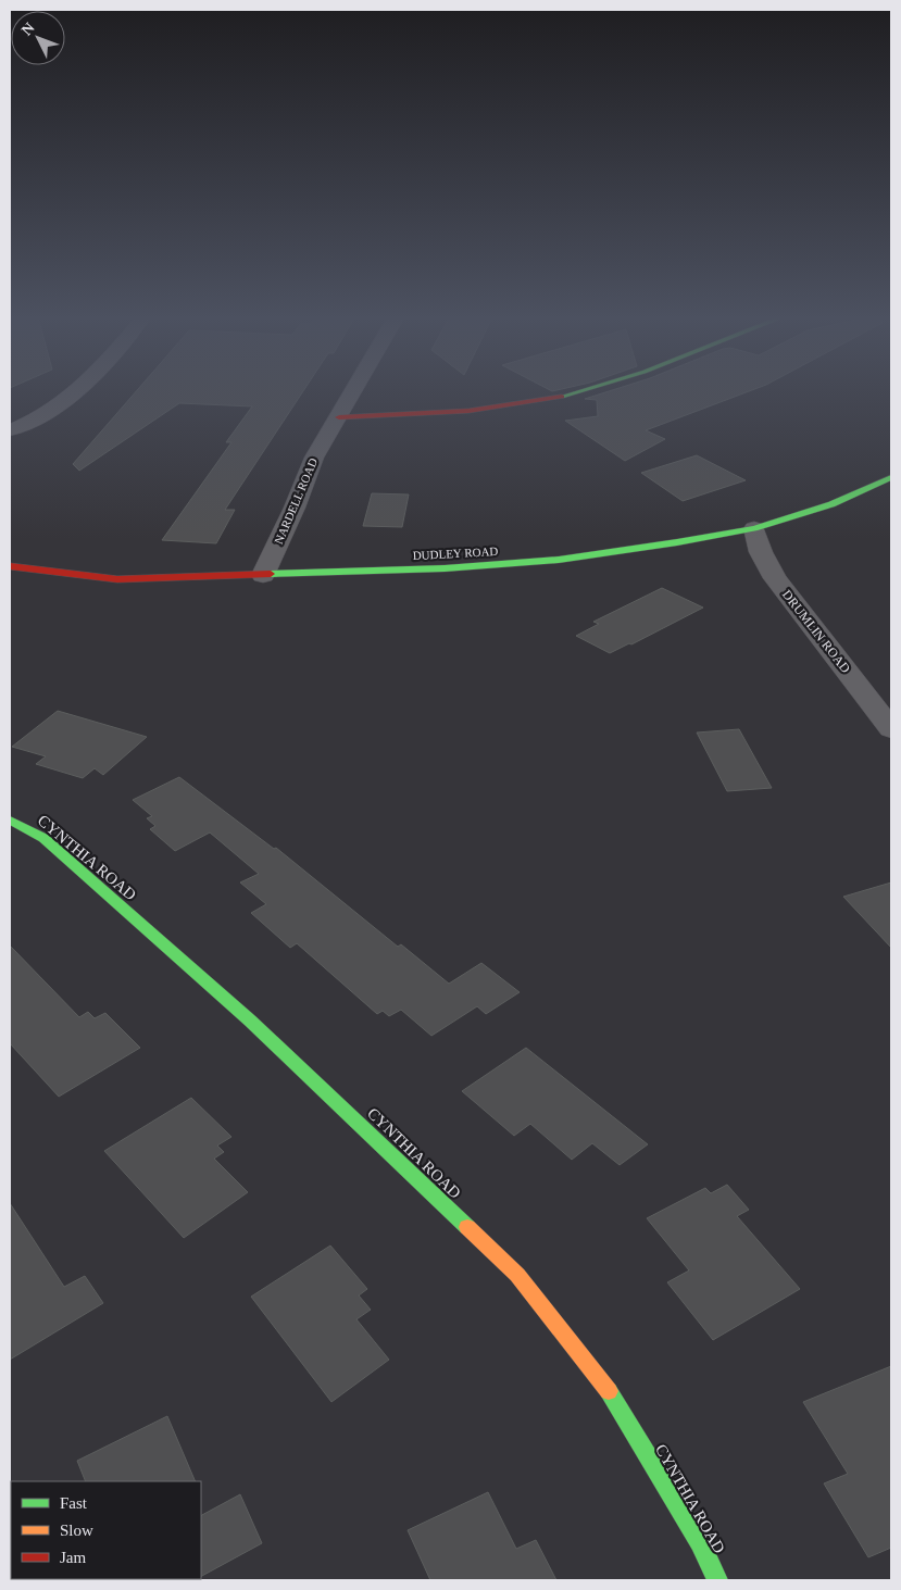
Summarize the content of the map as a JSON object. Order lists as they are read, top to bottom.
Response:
{
  "streets": {
    "street": [
      "NARDELL ROAD",
      "DUDLEY ROAD",
      "DRUMLIN ROAD",
      "CYNTHIA ROAD"
    ]
  },
  "crossings": [
    ["NARDELL ROAD", "DUDLEY ROAD"],
    ["DUDLEY ROAD", "DRUMLIN ROAD"]
  ],
  "legend": ["Fast", "Slow", "Jam"],
  "north": "top left"
}
